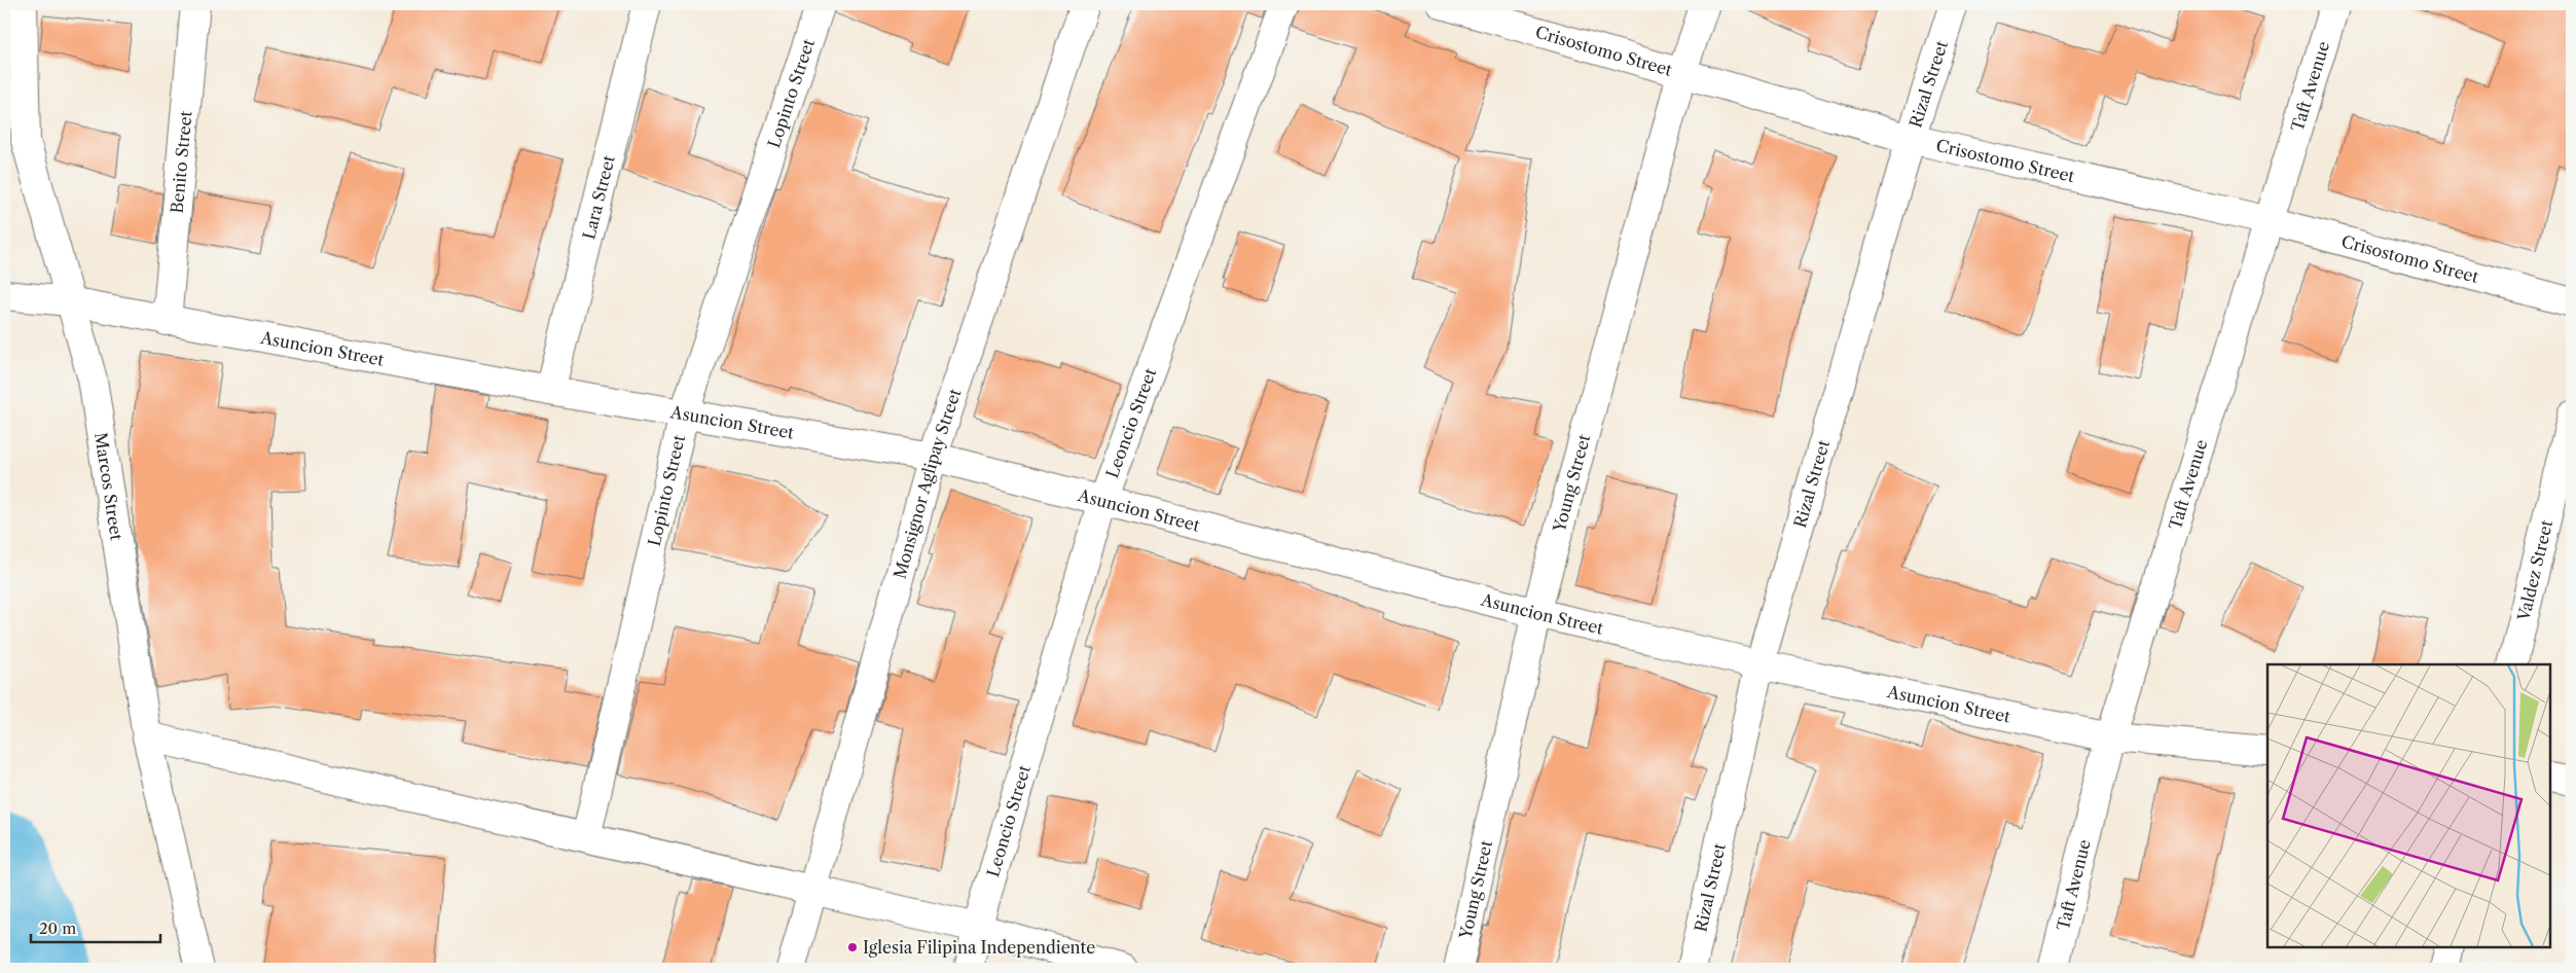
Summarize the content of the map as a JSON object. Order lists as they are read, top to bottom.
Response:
{
  "streets": {
    "street": [
      "Crisostomo Street",
      "Rizal Street",
      "Taft Avenue",
      "Lopinto Street",
      "Benito Street",
      "Lara Street",
      "Asuncion Street",
      "Leoncio Street",
      "Monsignor Aglipay Street",
      "Young Street",
      "Marcos Street",
      "Valdez Street"
    ]
  },
  "crossings": [
    ["Crisostomo Street", "Rizal Street"],
    ["Crisostomo Street", "Taft Avenue"],
    ["Crisostomo Street", "Young Street"],
    ["Rizal Street", "Asuncion Street"],
    ["Taft Avenue", "Asuncion Street"],
    ["Lopinto Street", "Asuncion Street"],
    ["Benito Street", "Asuncion Street"],
    ["Lara Street", "Asuncion Street"],
    ["Asuncion Street", "Leoncio Street"],
    ["Asuncion Street", "Monsignor Aglipay Street"],
    ["Asuncion Street", "Young Street"],
    ["Asuncion Street", "Marcos Street"]
  ],
  "places": ["Iglesia Filipina Independiente"],
  "scale_bar": "20 m"
}
